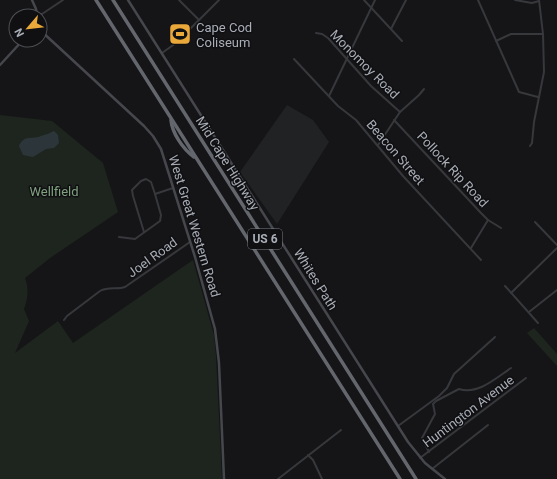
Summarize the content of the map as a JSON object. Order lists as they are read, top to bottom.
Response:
{
  "streets": {
    "highway": ["Mid Cape Highway", "US 6"],
    "street": [
      "Monomoy Road",
      "Beacon Street",
      "Pollock Rip Road",
      "West Great Western Road",
      "Joel Road",
      "Whites Path",
      "Huntington Avenue"
    ]
  },
  "crossings": [
    ["West Great Western Road", "Joel Road"],
    ["Whites Path", "Huntington Avenue"]
  ],
  "parks": ["Wellfield"],
  "places": {
    "sports": ["Cape Cod Coliseum"]
  },
  "north": "bottom left"
}
